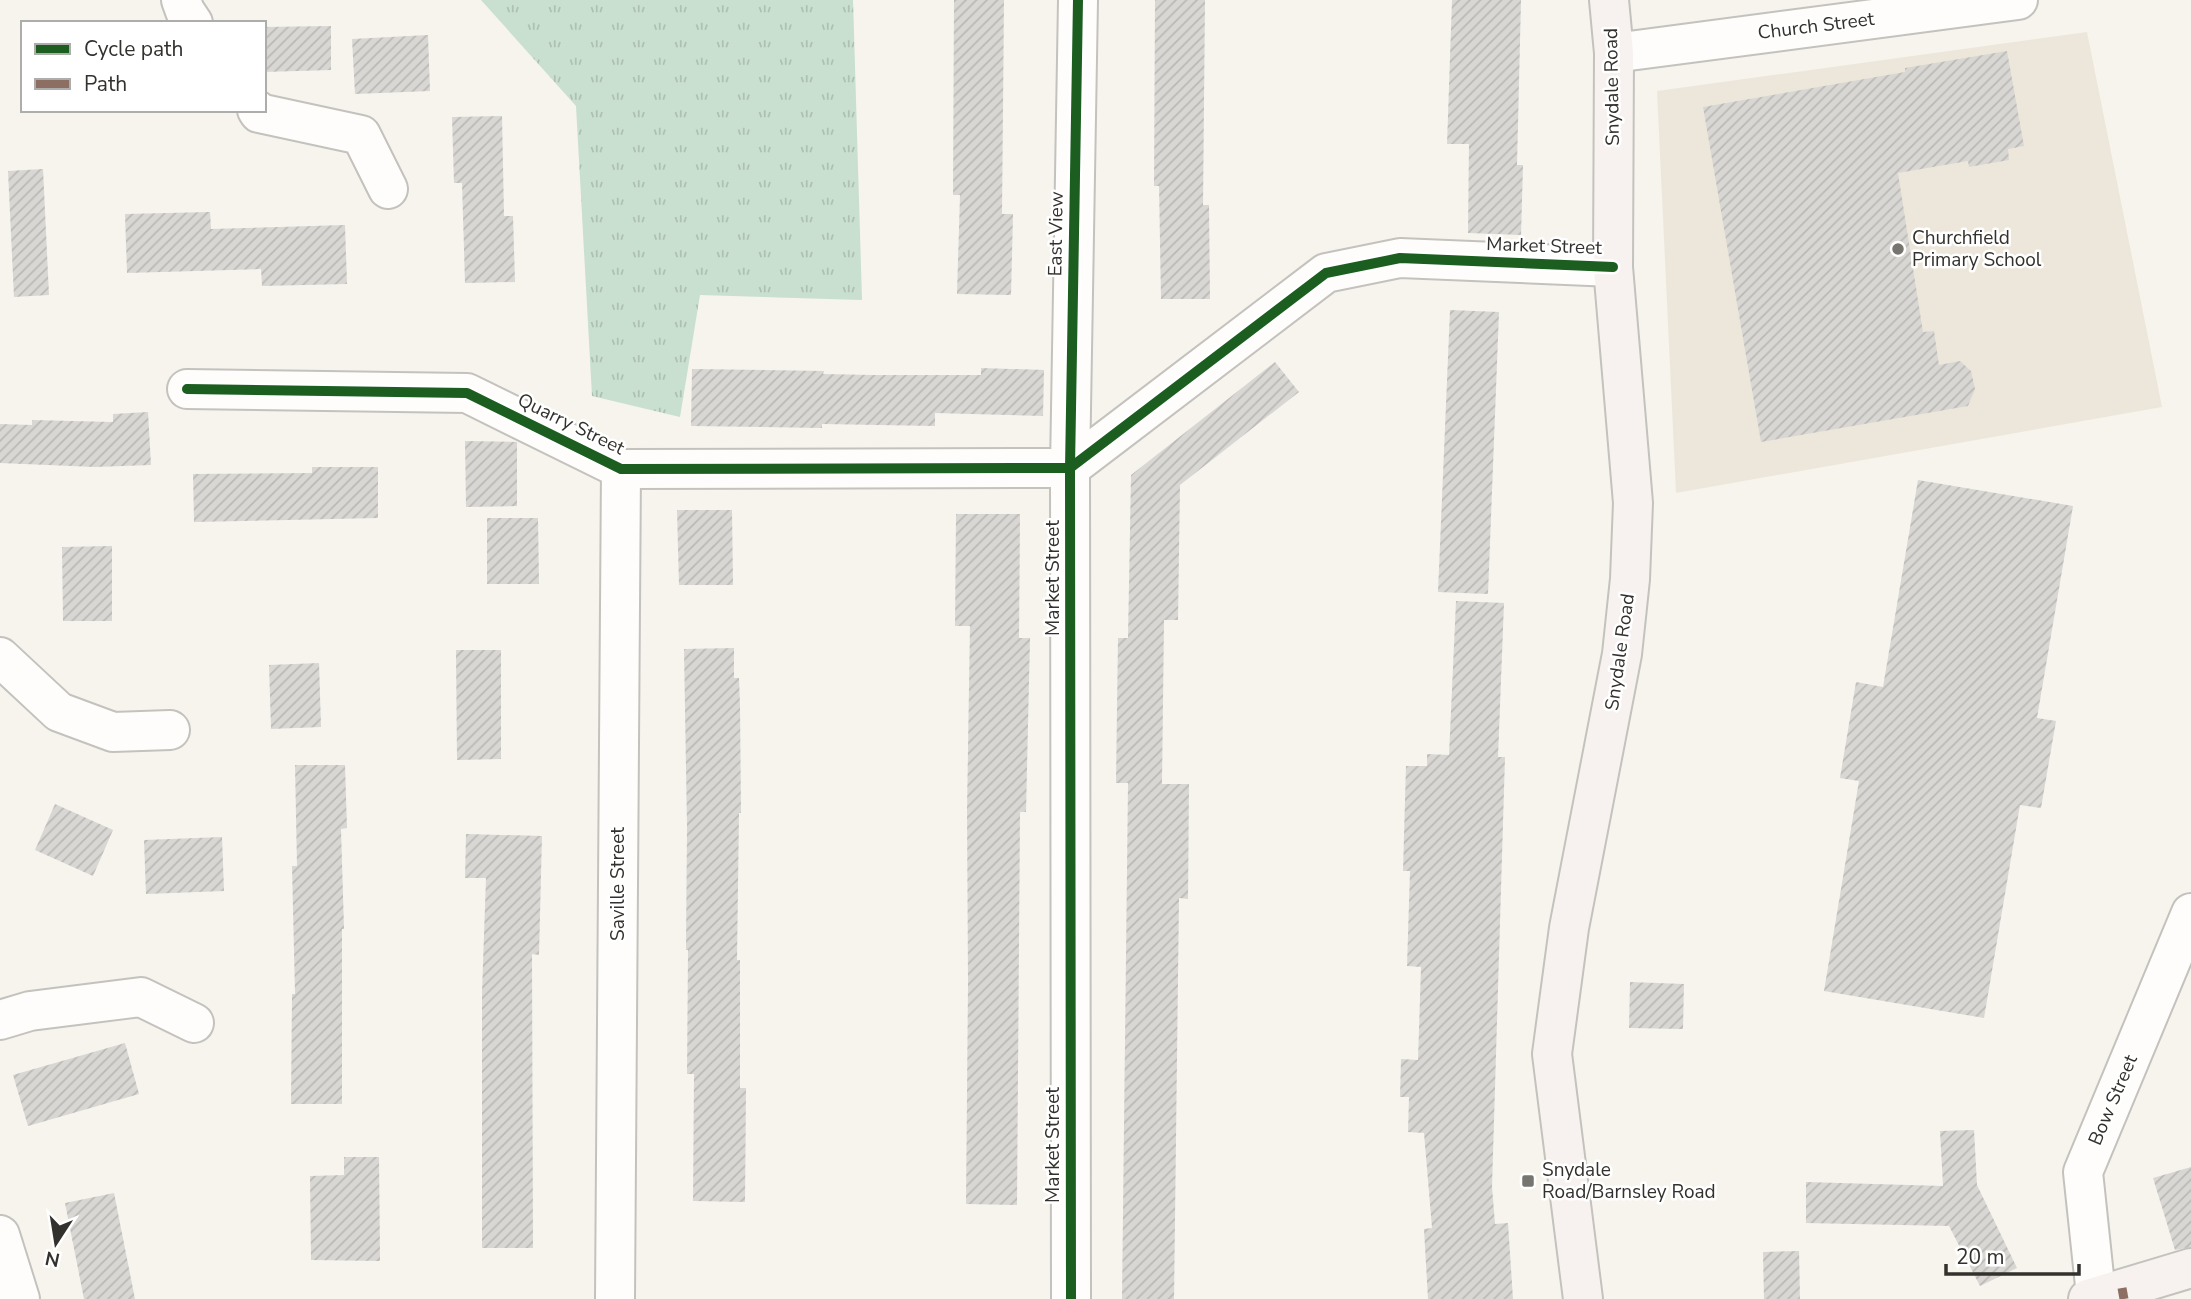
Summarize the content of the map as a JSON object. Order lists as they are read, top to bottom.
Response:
{
  "streets": {
    "street": [
      "Church Street",
      "Snydale Road",
      "East View",
      "Market Street",
      "Quarry Street",
      "Saville Street",
      "Bow Street"
    ]
  },
  "crossings": [
    ["Church Street", "Snydale Road"],
    ["Snydale Road", "Market Street"],
    ["East View", "Market Street"],
    ["East View", "Quarry Street"],
    ["Market Street", "Quarry Street"],
    ["Quarry Street", "Saville Street"]
  ],
  "places": {
    "other": ["Churchfield Primary School"],
    "transit": ["Snydale Road/Barnsley Road"]
  },
  "legend": ["Cycle path", "Path"],
  "scale_bar": "20 m",
  "north": "bottom"
}
